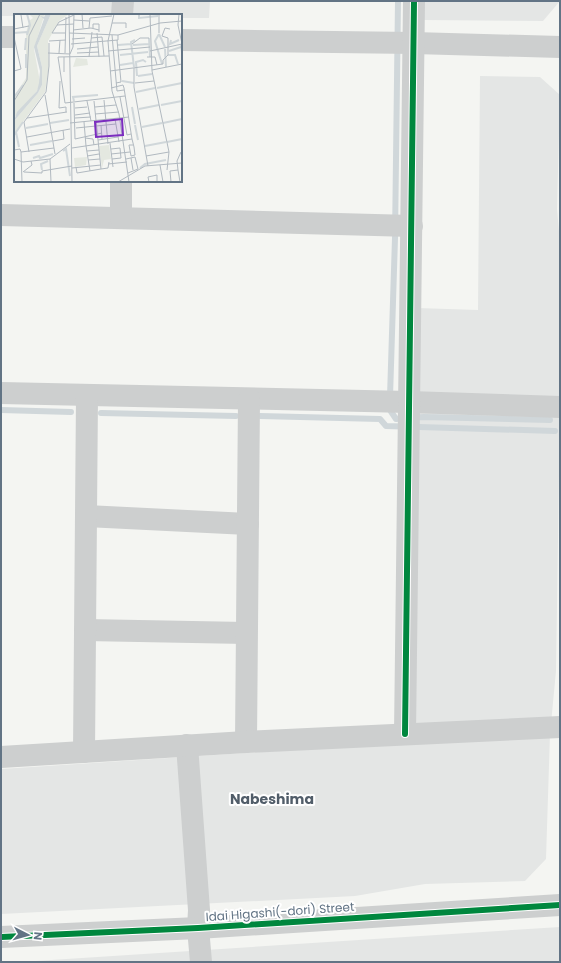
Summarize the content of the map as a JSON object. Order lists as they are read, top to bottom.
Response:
{
  "streets": {
    "street": ["Idai Higashi(-dori) Street"]
  },
  "districts": ["Nabeshima"],
  "north": "right"
}
